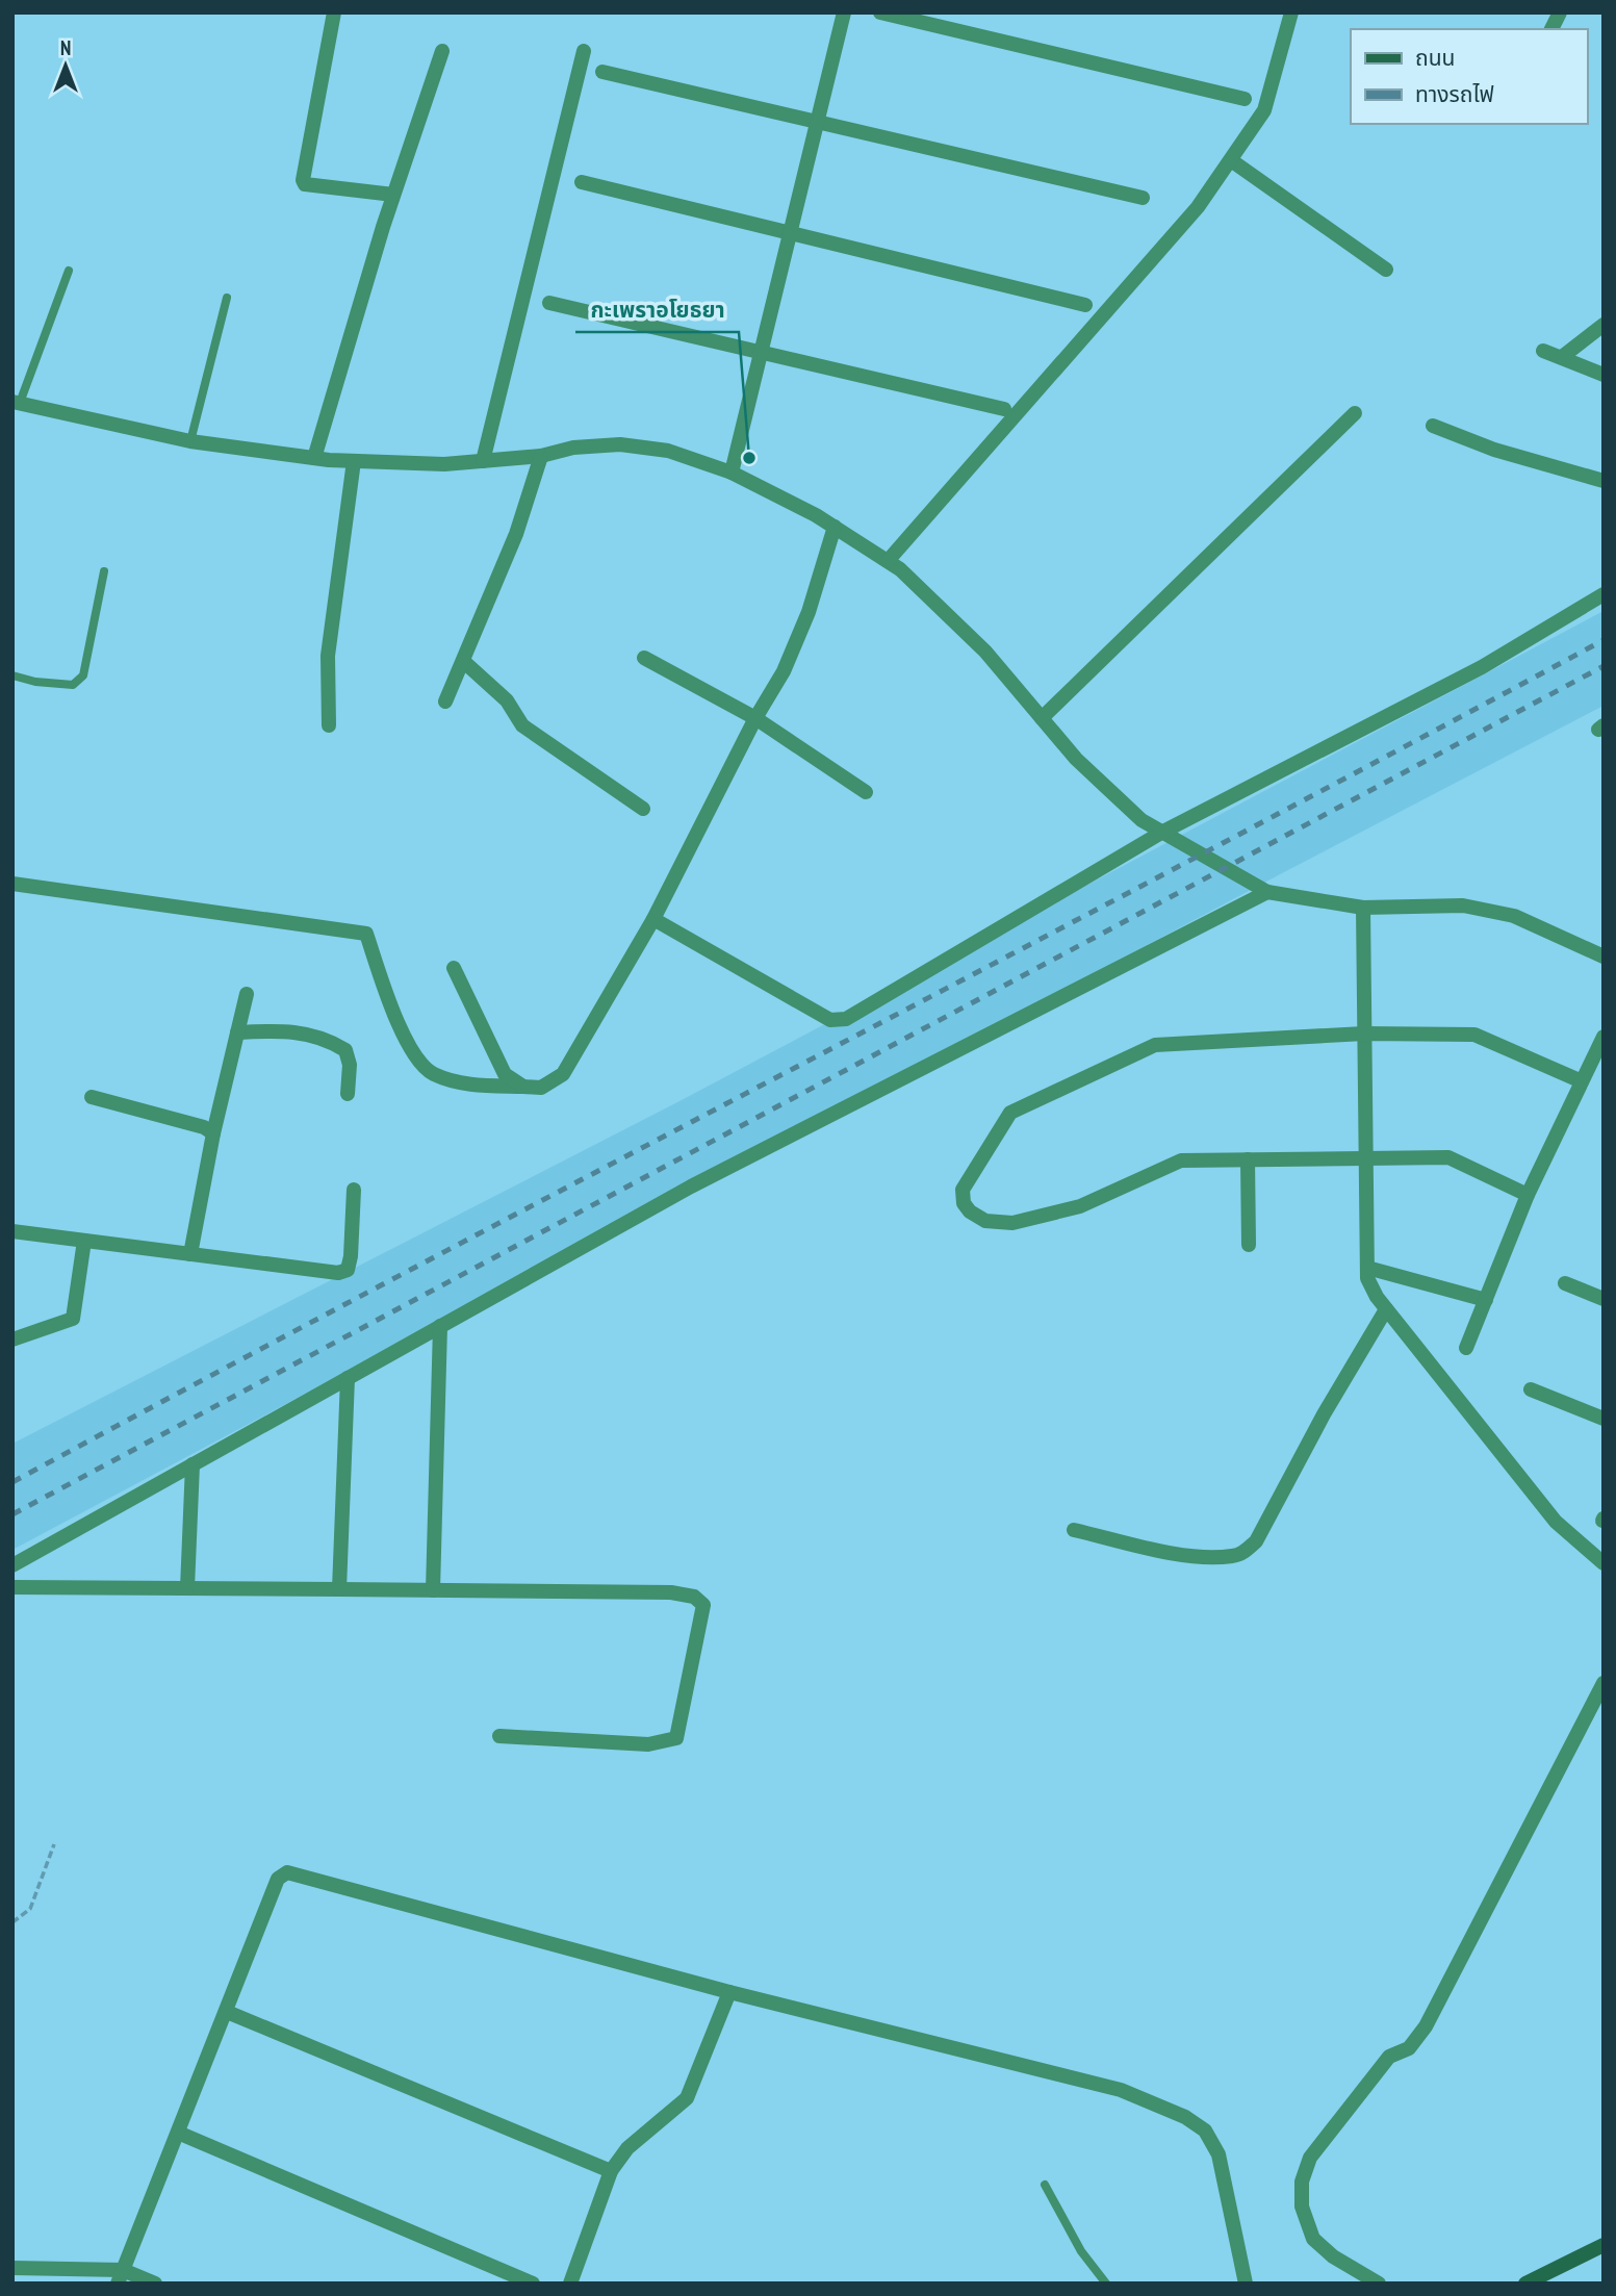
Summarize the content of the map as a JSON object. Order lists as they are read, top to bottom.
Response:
{
  "places": ["กะเพราอโยธยา"],
  "legend": ["ถนน", "ทางรถไฟ"],
  "north": "top"
}
